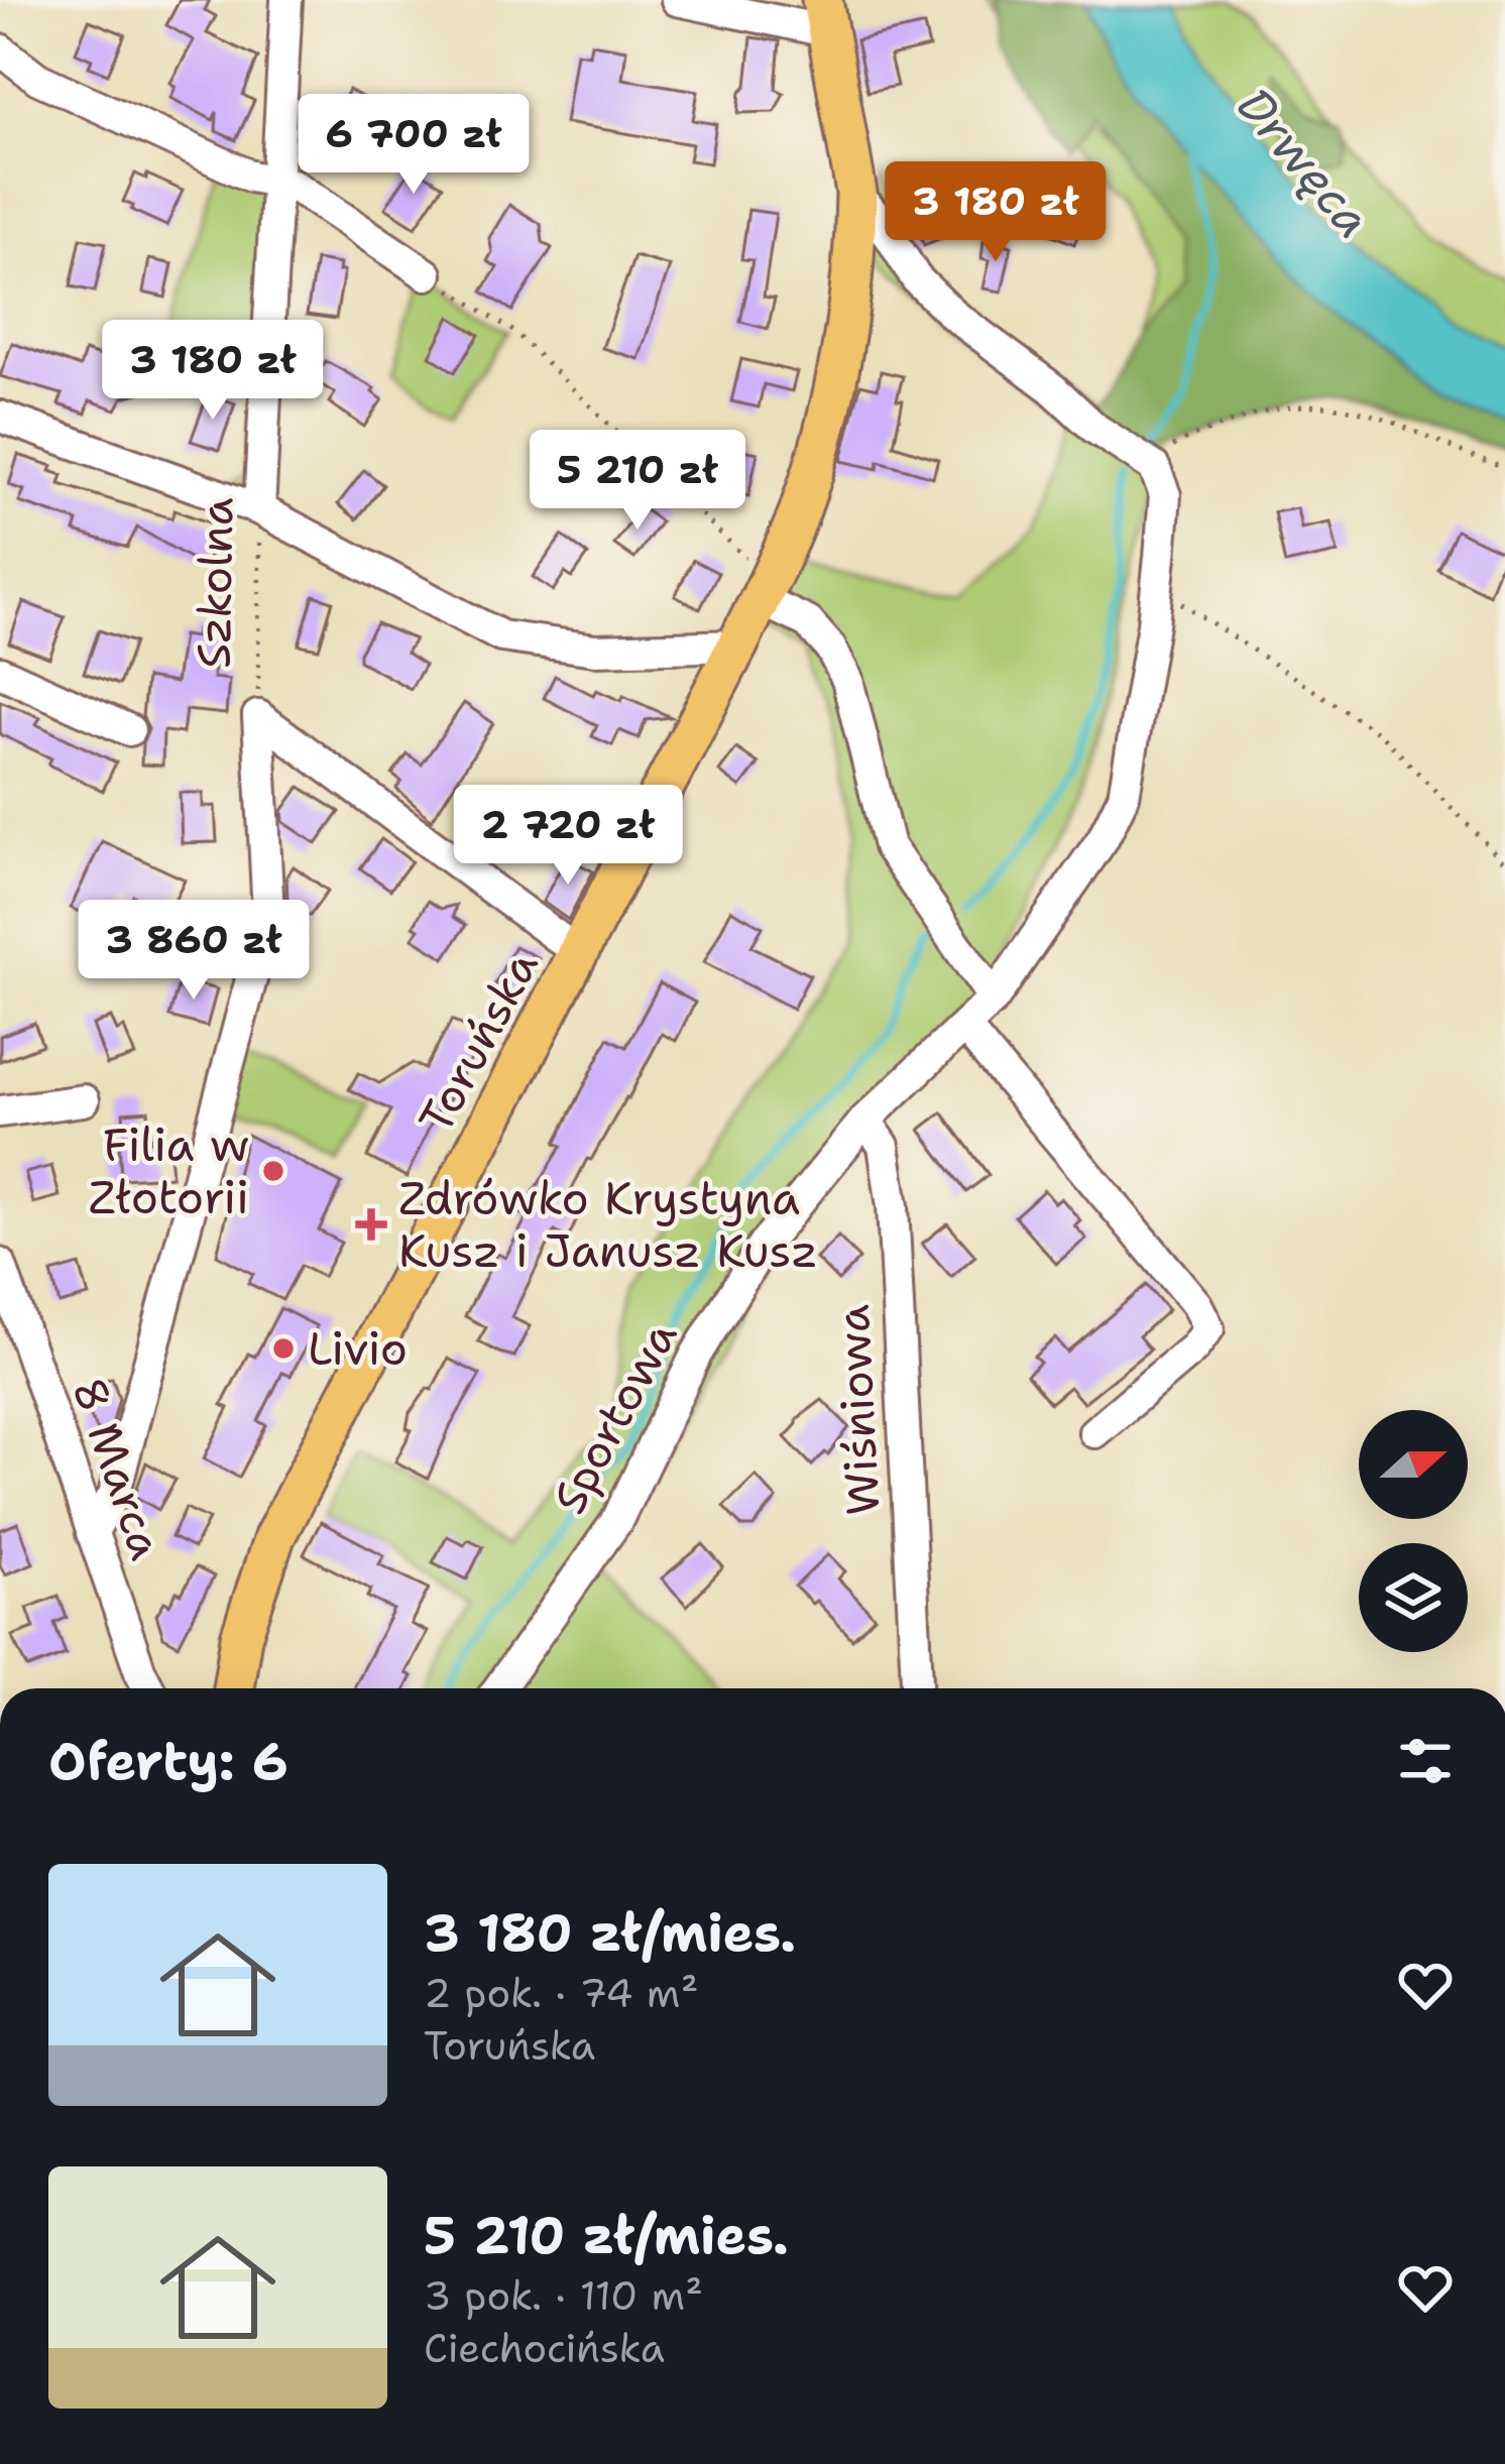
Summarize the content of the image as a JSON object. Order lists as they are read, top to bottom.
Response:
{
  "streets": {
    "main road": ["Toruńska"],
    "street": [
      "Szkolna",
      "Wiśniowa",
      "Sportowa",
      "8 Marca"
    ]
  },
  "crossings": [
    ["Szkolna", "8 Marca"],
    ["Wiśniowa", "Sportowa"]
  ],
  "water": ["Drwęca"],
  "places": {
    "other": ["Filia w Złotorii", "Livio"],
    "health": ["Zdrówko Krystyna Kusz i Janusz Kusz"]
  },
  "north": "right",
  "page": {
    "price": [
      "6 700 zł",
      "3 180 zł",
      "3 180 zł",
      "5 210 zł",
      "2 720 zł",
      "3 860 zł"
    ],
    "heading": "Oferty: 6",
    "list": [
      {
        "name": "3 180 zł/mies.",
        "note": "2 pok. · 74 m² · Toruńska"
      },
      {
        "name": "5 210 zł/mies.",
        "note": "3 pok. · 110 m² · Ciechocińska"
      }
    ]
  }
}
